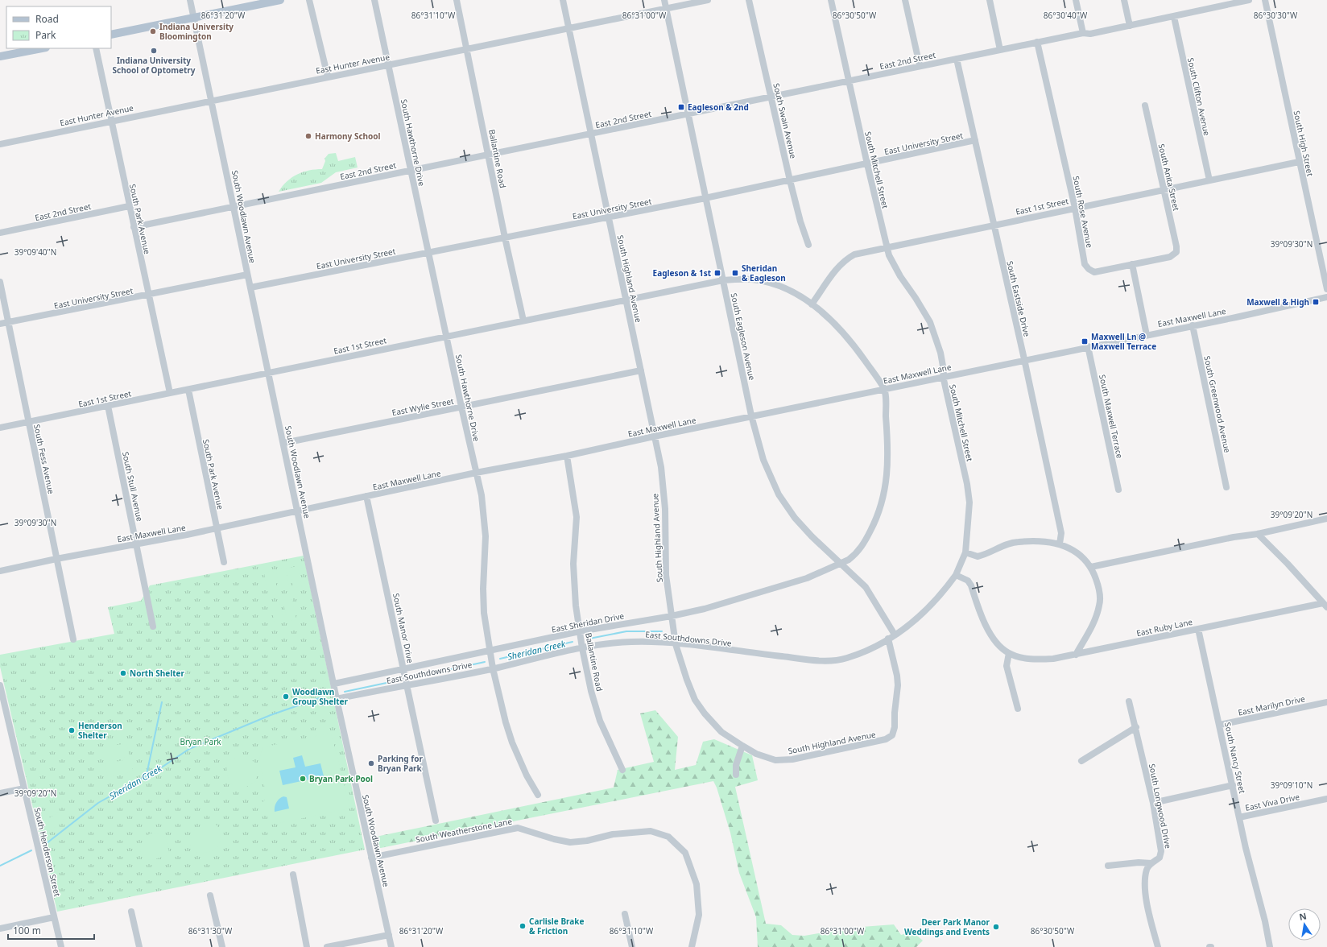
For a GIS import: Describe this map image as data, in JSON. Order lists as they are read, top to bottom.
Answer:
{
  "streets": {
    "street": [
      "East 2nd Street",
      "East Hunter Avenue",
      "South Clifton Avenue",
      "South Swain Avenue",
      "South Hawthorne Drive",
      "East University Street",
      "South High Street",
      "Ballantine Road",
      "South Mitchell Street",
      "South Anita Street",
      "East 1st Street",
      "South Rose Avenue",
      "South Woodlawn Avenue",
      "South Park Avenue",
      "South Highland Avenue",
      "South Eastside Drive",
      "East Maxwell Lane",
      "South Eagleson Avenue",
      "South Greenwood Avenue",
      "East Wylie Street",
      "South Maxwell Terrace",
      "South Fess Avenue",
      "South Stull Avenue",
      "East Sheridan Drive",
      "East Ruby Lane",
      "South Manor Drive",
      "East Southdowns Drive",
      "East Marilyn Drive",
      "South Nancy Street",
      "East Viva Drive",
      "South Longwood Drive",
      "South Weatherstone Lane",
      "South Henderson Street"
    ]
  },
  "crossings": [
    ["East 2nd Street", "South Clifton Avenue"],
    ["East 2nd Street", "South Swain Avenue"],
    ["East 2nd Street", "South Hawthorne Drive"],
    ["East 2nd Street", "Ballantine Road"],
    ["East 2nd Street", "South Mitchell Street"],
    ["East 2nd Street", "South Rose Avenue"],
    ["East 2nd Street", "South Woodlawn Avenue"],
    ["East 2nd Street", "South Park Avenue"],
    ["East 2nd Street", "South Highland Avenue"],
    ["East 2nd Street", "South Eastside Drive"],
    ["East 2nd Street", "South Eagleson Avenue"],
    ["East Hunter Avenue", "South Hawthorne Drive"],
    ["East Hunter Avenue", "Ballantine Road"],
    ["East Hunter Avenue", "South Woodlawn Avenue"],
    ["East Hunter Avenue", "South Park Avenue"],
    ["East Hunter Avenue", "South Highland Avenue"],
    ["East Hunter Avenue", "South Eagleson Avenue"],
    ["South Clifton Avenue", "East 1st Street"],
    ["South Swain Avenue", "East University Street"],
    ["South Hawthorne Drive", "East University Street"],
    ["South Hawthorne Drive", "East 1st Street"],
    ["South Hawthorne Drive", "East Maxwell Lane"],
    ["South Hawthorne Drive", "East Wylie Street"],
    ["South Hawthorne Drive", "East Sheridan Drive"],
    ["South Hawthorne Drive", "East Southdowns Drive"],
    ["East University Street", "Ballantine Road"],
    ["East University Street", "South Mitchell Street"],
    ["East University Street", "South Woodlawn Avenue"],
    ["East University Street", "South Park Avenue"],
    ["East University Street", "South Highland Avenue"],
    ["East University Street", "South Eastside Drive"],
    ["East University Street", "South Eagleson Avenue"],
    ["East University Street", "South Fess Avenue"],
    ["South High Street", "East 1st Street"],
    ["Ballantine Road", "East 1st Street"],
    ["Ballantine Road", "East Maxwell Lane"],
    ["Ballantine Road", "East Sheridan Drive"],
    ["Ballantine Road", "East Southdowns Drive"],
    ["South Mitchell Street", "East 1st Street"],
    ["South Mitchell Street", "East Maxwell Lane"],
    ["South Mitchell Street", "East Southdowns Drive"],
    ["South Anita Street", "East 1st Street"],
    ["South Anita Street", "South Rose Avenue"],
    ["East 1st Street", "South Rose Avenue"],
    ["East 1st Street", "South Woodlawn Avenue"],
    ["East 1st Street", "South Park Avenue"],
    ["East 1st Street", "South Highland Avenue"],
    ["East 1st Street", "South Eastside Drive"],
    ["East 1st Street", "East Maxwell Lane"],
    ["East 1st Street", "South Eagleson Avenue"],
    ["East 1st Street", "South Fess Avenue"],
    ["East 1st Street", "South Stull Avenue"],
    ["East 1st Street", "East Sheridan Drive"],
    ["South Woodlawn Avenue", "East Maxwell Lane"],
    ["South Woodlawn Avenue", "East Wylie Street"],
    ["South Woodlawn Avenue", "East Sheridan Drive"],
    ["South Woodlawn Avenue", "East Southdowns Drive"],
    ["South Woodlawn Avenue", "South Weatherstone Lane"],
    ["South Park Avenue", "East Maxwell Lane"],
    ["South Highland Avenue", "East Maxwell Lane"],
    ["South Highland Avenue", "East Wylie Street"],
    ["South Highland Avenue", "East Sheridan Drive"],
    ["South Highland Avenue", "East Southdowns Drive"],
    ["South Eastside Drive", "East Maxwell Lane"],
    ["East Maxwell Lane", "South Eagleson Avenue"],
    ["East Maxwell Lane", "South Greenwood Avenue"],
    ["East Maxwell Lane", "South Maxwell Terrace"],
    ["East Maxwell Lane", "South Fess Avenue"],
    ["East Maxwell Lane", "South Stull Avenue"],
    ["East Maxwell Lane", "East Sheridan Drive"],
    ["East Maxwell Lane", "South Manor Drive"],
    ["South Eagleson Avenue", "East Sheridan Drive"],
    ["South Eagleson Avenue", "East Southdowns Drive"],
    ["East Sheridan Drive", "South Manor Drive"],
    ["East Ruby Lane", "South Nancy Street"],
    ["South Manor Drive", "East Southdowns Drive"],
    ["East Marilyn Drive", "South Nancy Street"],
    ["South Nancy Street", "East Viva Drive"]
  ],
  "water": ["Sheridan Creek"],
  "parks": ["Bryan Park"],
  "places": {
    "other": [
      "Indiana University Bloomington",
      "Indiana University School of Optometry",
      "Harmony School",
      "North Shelter",
      "Woodlawn Group Shelter",
      "Henderson Shelter",
      "Parking for Bryan Park",
      "Bryan Park Pool",
      "Carlisle Brake & Friction",
      "Deer Park Manor Weddings and Events"
    ],
    "transit": [
      "Eagleson & 2nd",
      "Eagleson & 1st",
      "Sheridan & Eagleson",
      "Maxwell & High",
      "Maxwell Ln @ Maxwell Terrace"
    ]
  },
  "legend": ["Road", "Park"],
  "scale_bar": "100 m",
  "north": "top",
  "coordinates": [
    "86°31'20\"W",
    "86°31'10\"W",
    "86°31'00\"W",
    "86°30'50\"W",
    "86°30'40\"W",
    "86°30'30\"W",
    "39°09'30\"N",
    "39°09'40\"N",
    "39°09'20\"N",
    "39°09'10\"N",
    "86°31'30\"W"
  ]
}
